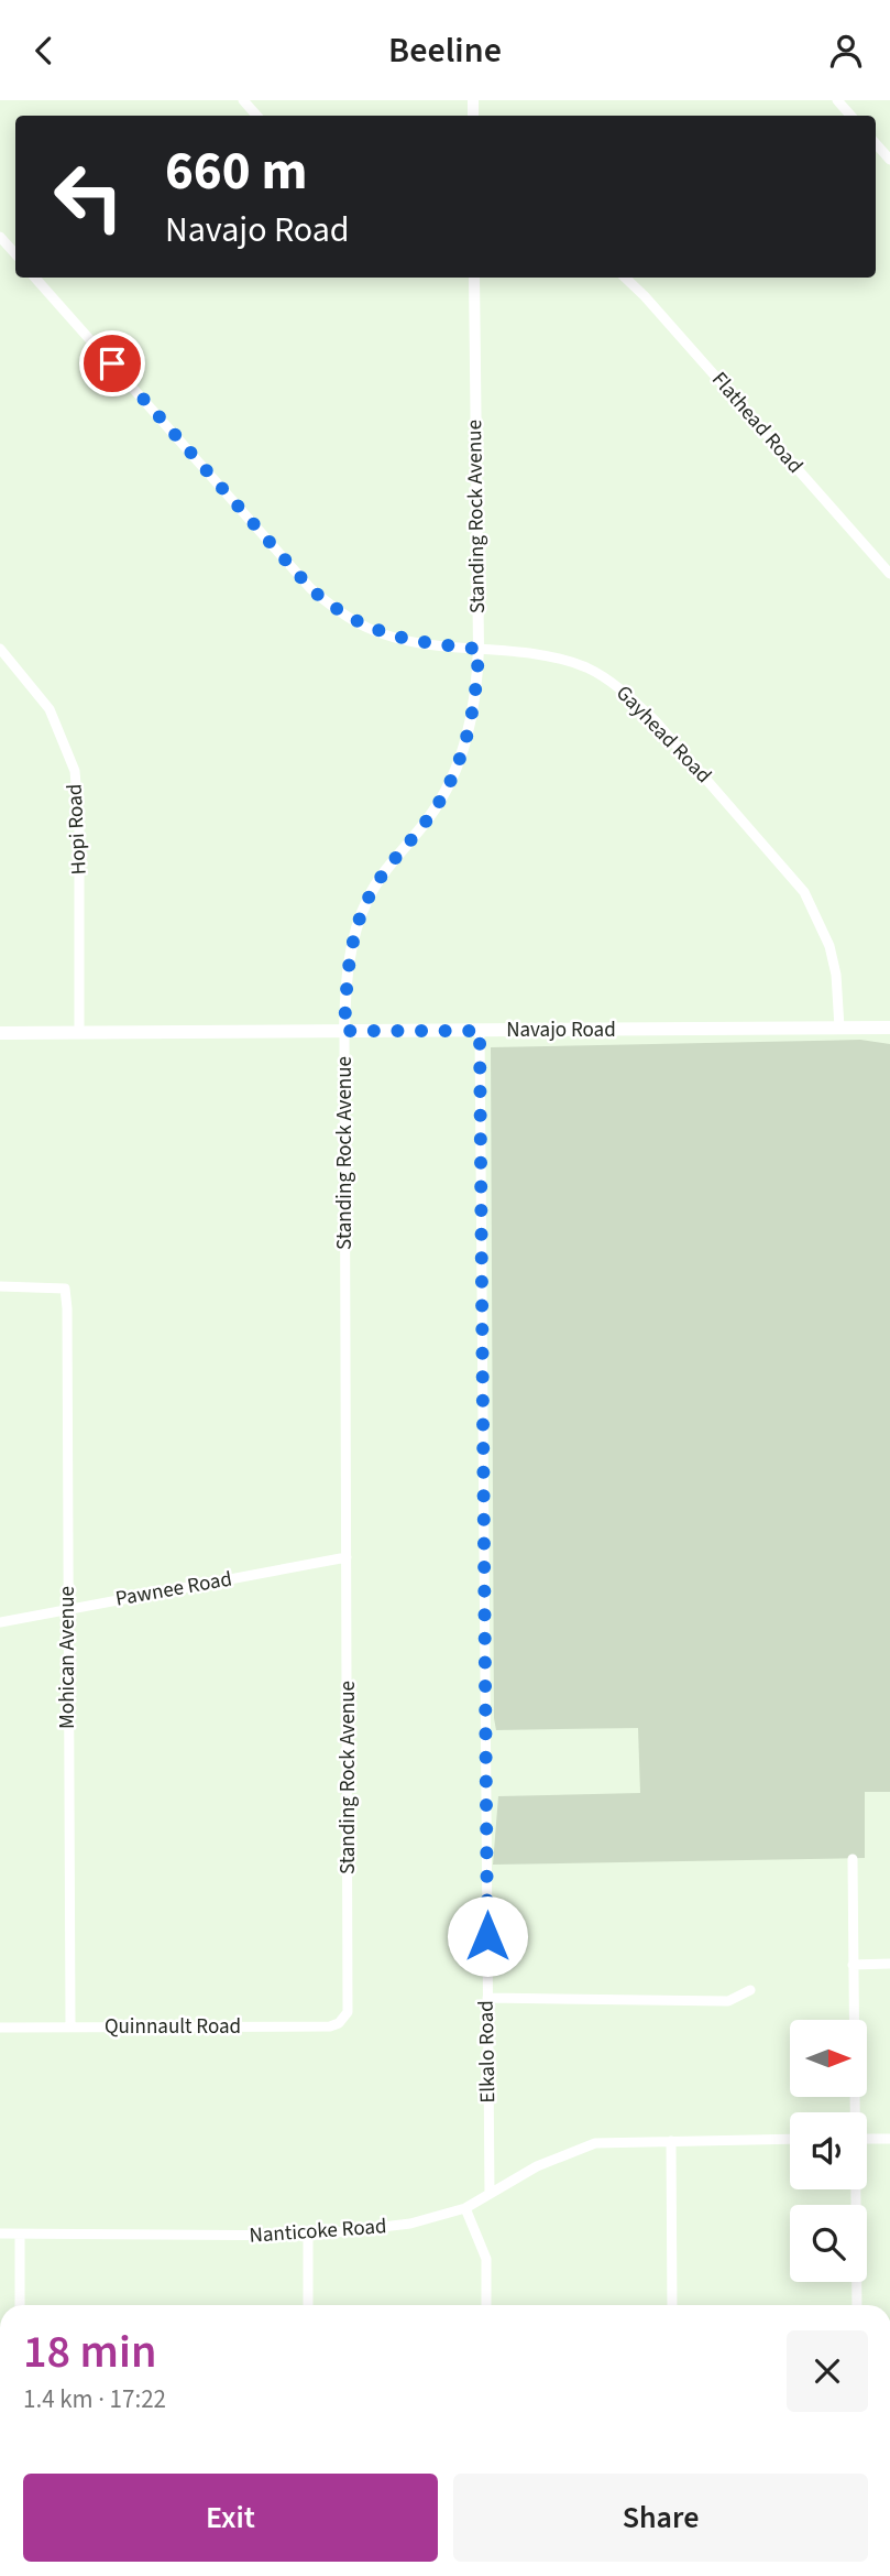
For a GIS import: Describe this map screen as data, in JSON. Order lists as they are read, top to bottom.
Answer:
{
  "streets": {
    "main road": ["Navajo Road"],
    "street": [
      "Flathead Road",
      "Standing Rock Avenue",
      "Gayhead Road",
      "Hopi Road",
      "Pawnee Road",
      "Mohican Avenue",
      "Quinnault Road",
      "Elkalo Road",
      "Nanticoke Road"
    ]
  },
  "crossings": [
    ["Standing Rock Avenue", "Gayhead Road"],
    ["Standing Rock Avenue", "Navajo Road"],
    ["Standing Rock Avenue", "Pawnee Road"],
    ["Standing Rock Avenue", "Quinnault Road"],
    ["Gayhead Road", "Navajo Road"],
    ["Hopi Road", "Navajo Road"],
    ["Navajo Road", "Elkalo Road"],
    ["Pawnee Road", "Mohican Avenue"],
    ["Mohican Avenue", "Quinnault Road"],
    ["Elkalo Road", "Nanticoke Road"]
  ],
  "north": "right",
  "page": {
    "header": "Beeline",
    "turn": ["660 m", "Navajo Road"],
    "heading": ["18 min", "1.4 km · 17:22"],
    "buttons": ["Exit", "Share"]
  }
}
